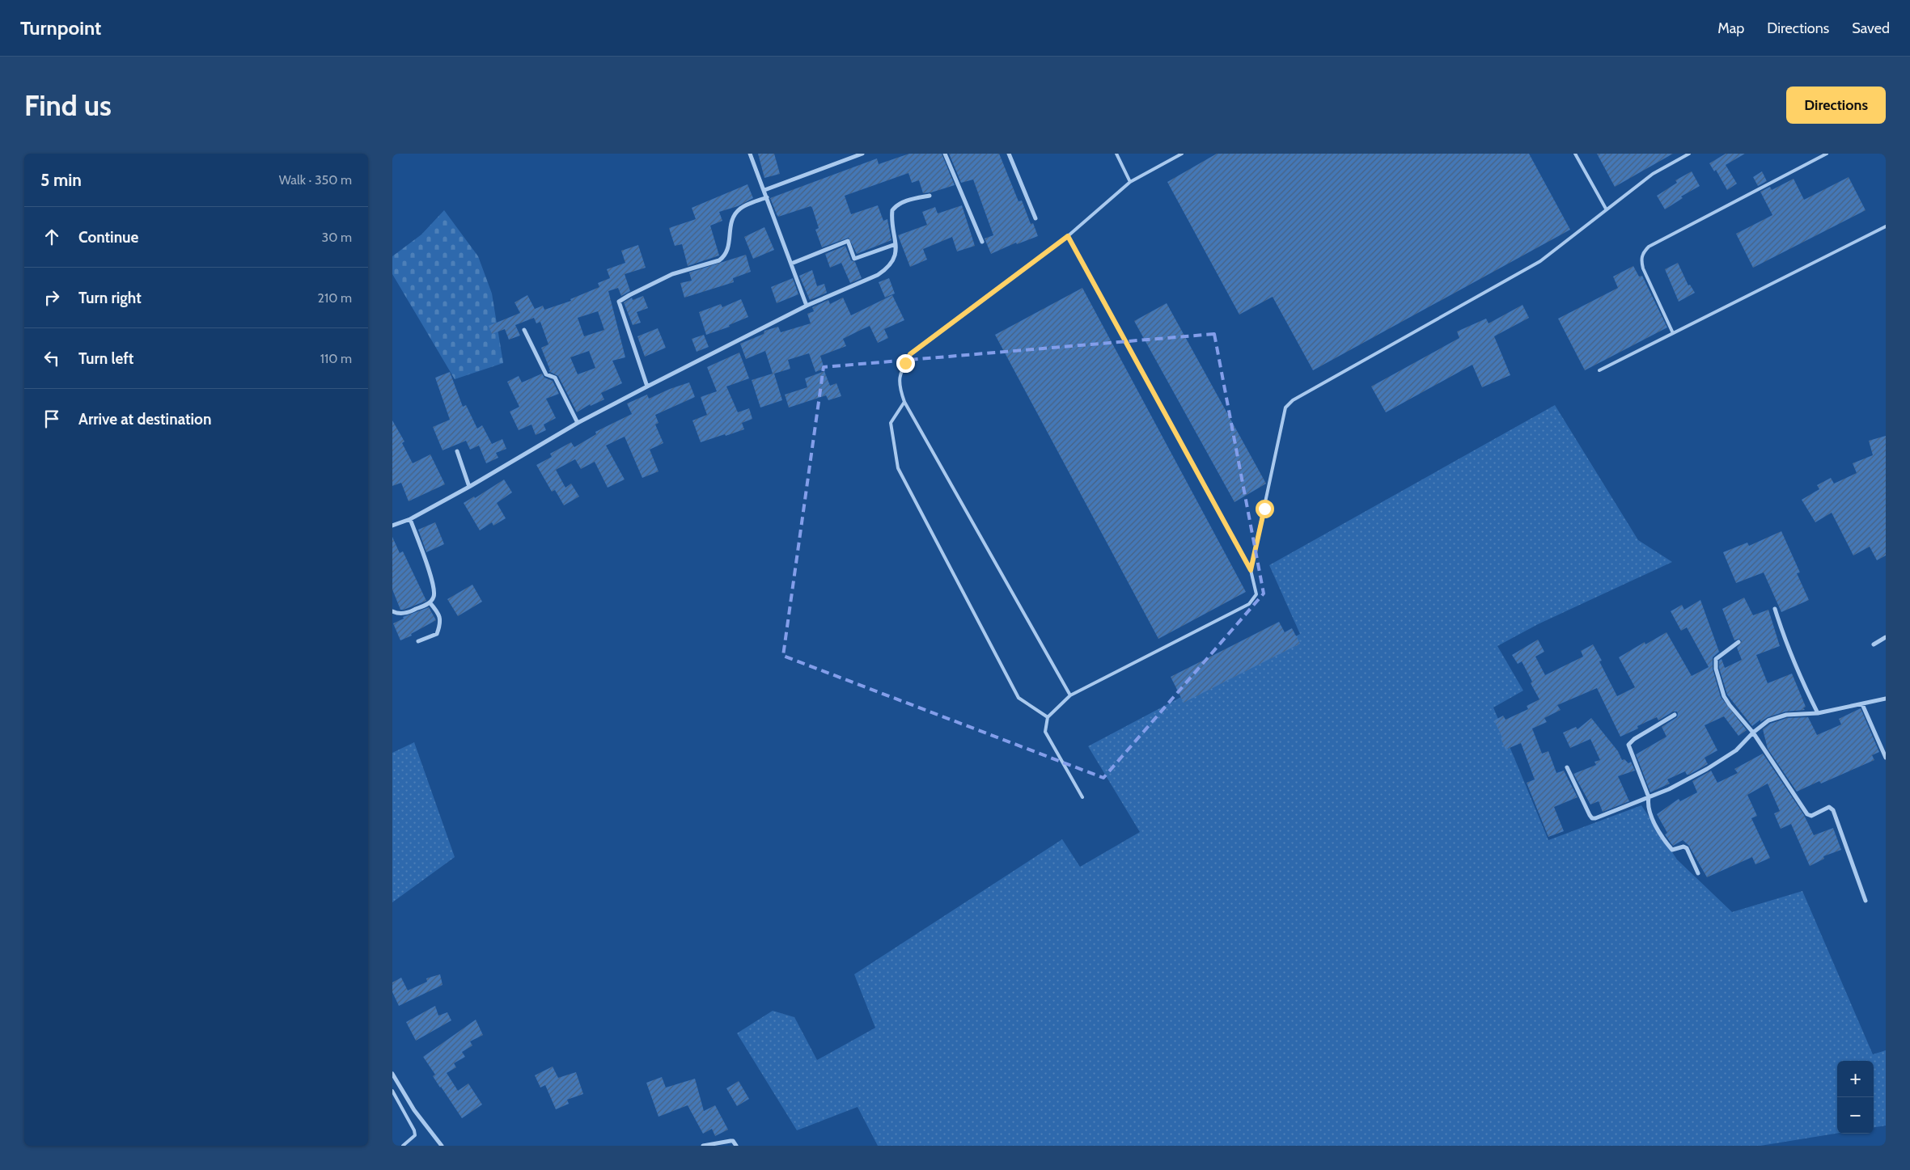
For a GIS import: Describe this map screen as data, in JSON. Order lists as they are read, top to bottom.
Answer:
{
  "page": {
    "header": "Turnpoint",
    "nav": ["Map", "Directions", "Saved"],
    "buttons": "Directions",
    "title": "Find us",
    "heading": ["5 min", "Walk · 350 m"],
    "list": [
      ["Continue", "30 m"],
      ["Turn right", "210 m"],
      ["Turn left", "110 m"],
      "Arrive at destination"
    ],
    "map_buttons": ["+", "−"]
  }
}
